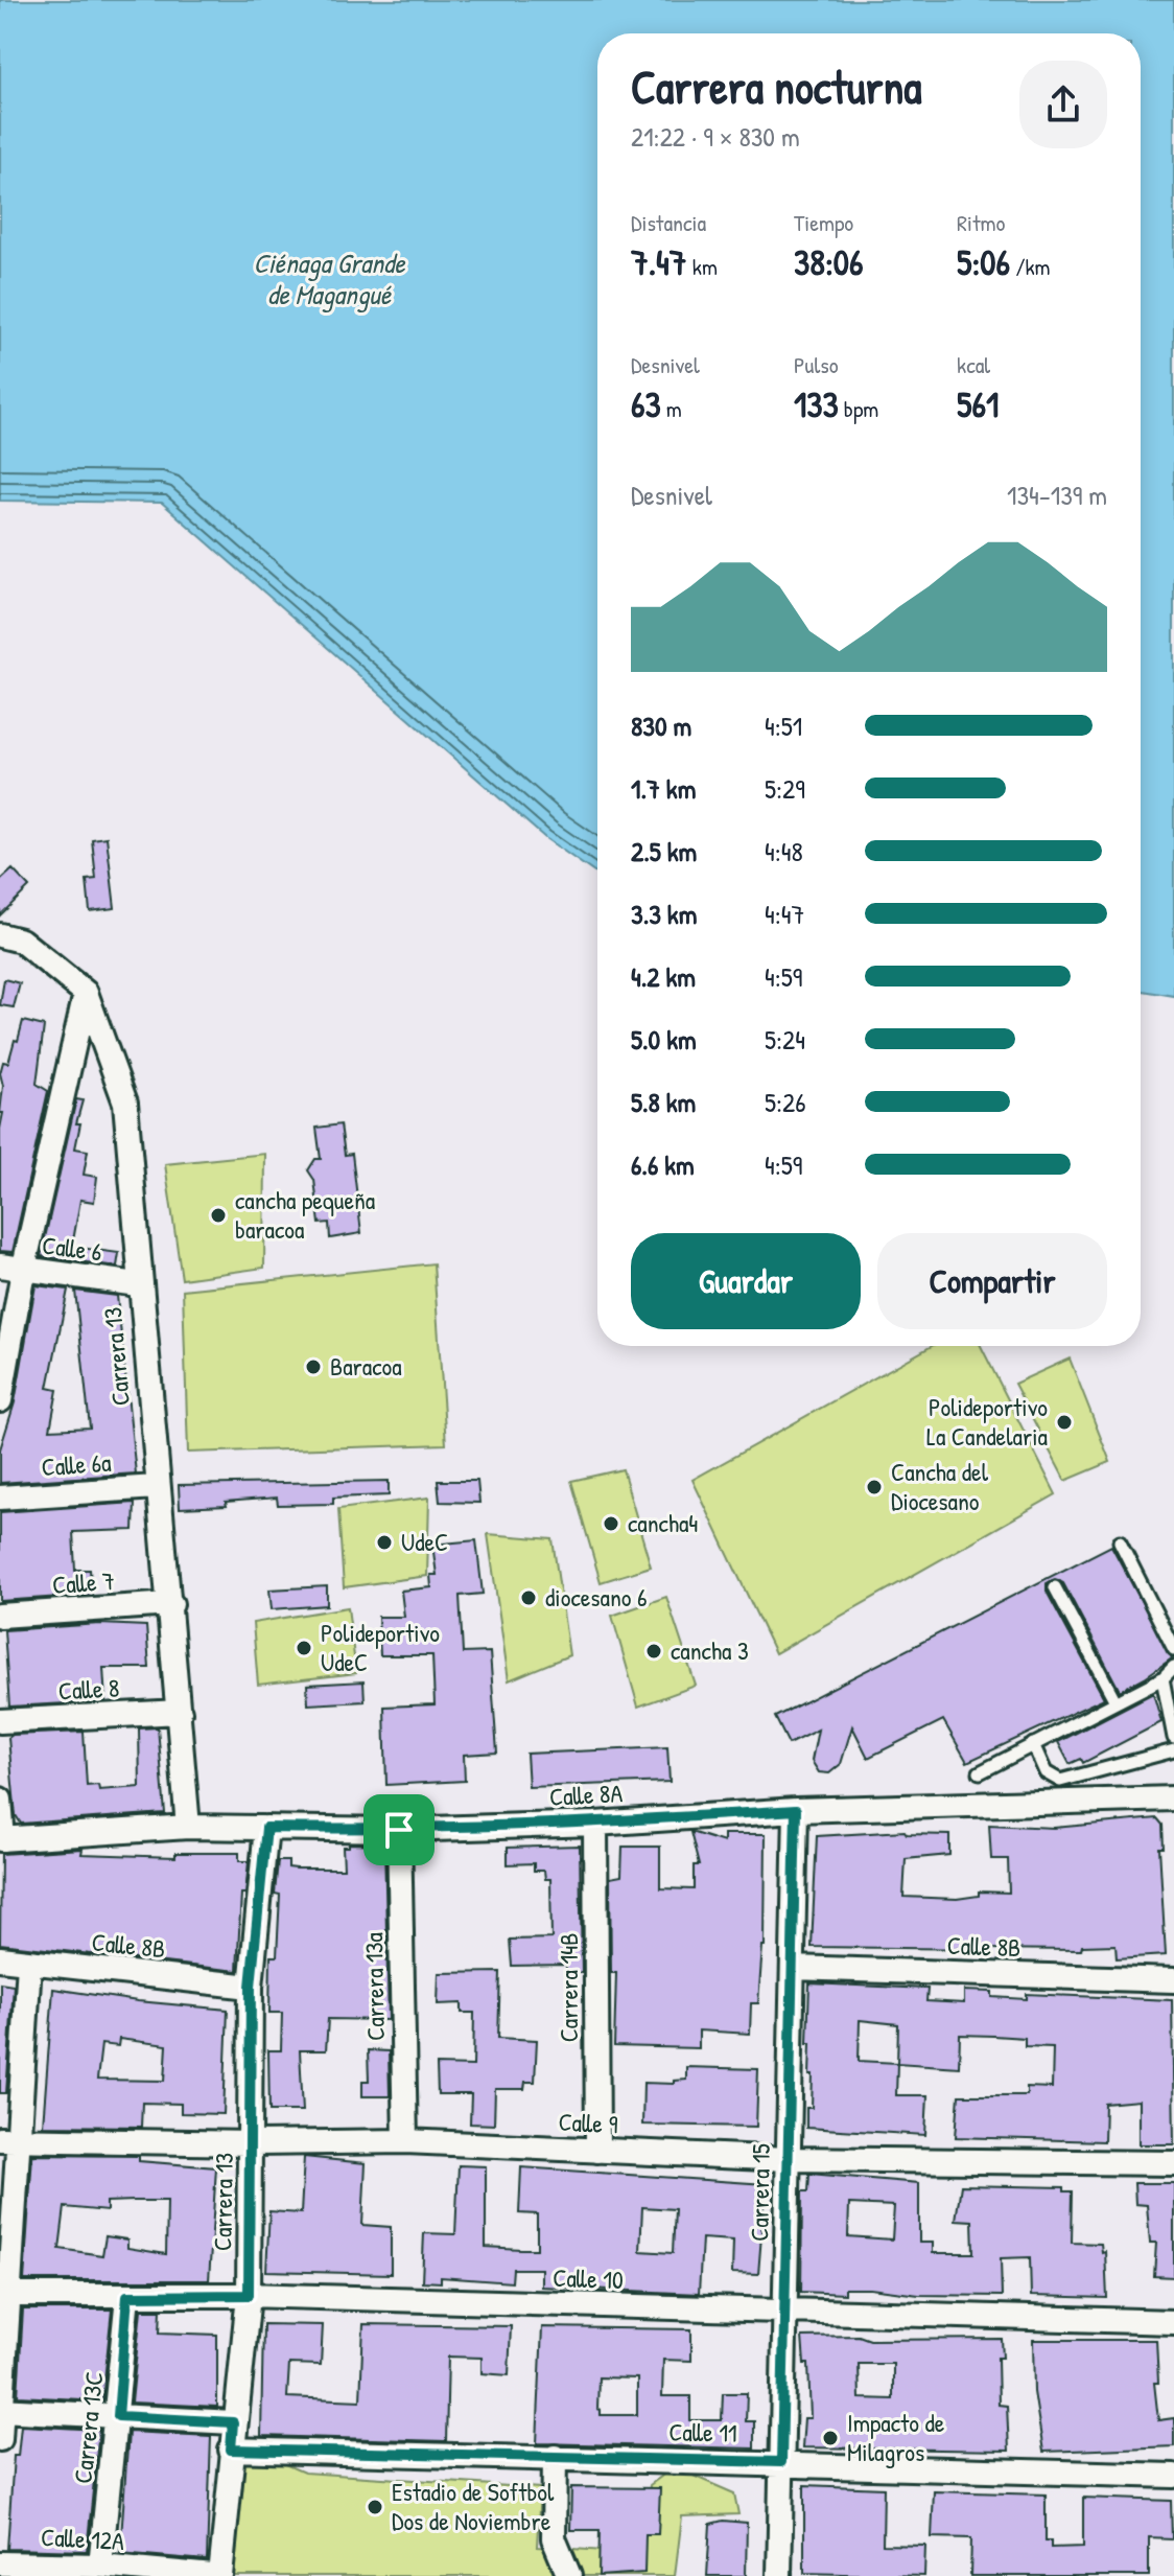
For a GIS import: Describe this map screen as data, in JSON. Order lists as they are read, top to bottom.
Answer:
{
  "streets": {
    "street": [
      "Calle 6",
      "Carrera 13",
      "Calle 6a",
      "Calle 7",
      "Calle 8",
      "Calle 8A",
      "Calle 8B",
      "Carrera 13a",
      "Carrera 14B",
      "Calle 9",
      "Carrera 15",
      "Calle 10",
      "Carrera 13C",
      "Calle 11",
      "Calle 12A"
    ]
  },
  "crossings": [
    ["Calle 6", "Carrera 13"],
    ["Carrera 13", "Calle 6a"],
    ["Carrera 13", "Calle 7"],
    ["Carrera 13", "Calle 8"],
    ["Carrera 13", "Calle 8A"],
    ["Carrera 13", "Calle 8B"],
    ["Carrera 13", "Calle 9"],
    ["Carrera 13", "Calle 10"],
    ["Carrera 13", "Calle 11"],
    ["Calle 8A", "Carrera 13a"],
    ["Calle 8A", "Carrera 14B"],
    ["Calle 8A", "Carrera 15"],
    ["Calle 8B", "Carrera 15"],
    ["Carrera 13a", "Calle 9"],
    ["Carrera 14B", "Calle 9"],
    ["Calle 9", "Carrera 15"],
    ["Carrera 15", "Calle 10"],
    ["Carrera 15", "Calle 11"],
    ["Calle 10", "Carrera 13C"],
    ["Carrera 13C", "Calle 12A"]
  ],
  "water": ["Ciénaga Grande de Magangué"],
  "places": [
    "cancha pequeña baracoa",
    "Baracoa",
    "Polideportivo La Candelaria",
    "Cancha del Diocesano",
    "cancha4",
    "UdeC",
    "diocesano 6",
    "Polideportivo UdeC",
    "cancha 3",
    "Impacto de Milagros",
    "Estadio de Softbol Dos de Noviembre"
  ],
  "page": {
    "heading": ["Carrera nocturna", "21:22 · 9 × 830 m"],
    "stats": [
      ["Distancia", "7.47 km"],
      ["Tiempo", "38:06"],
      ["Ritmo", "5:06 /km"],
      ["Desnivel", "63 m"],
      ["Pulso", "133 bpm"],
      ["kcal", "561"]
    ],
    "chart": ["Desnivel", "134–139 m"],
    "list": [
      {
        "name": "830 m",
        "note": "4:51"
      },
      {
        "name": "1.7 km",
        "note": "5:29"
      },
      {
        "name": "2.5 km",
        "note": "4:48"
      },
      {
        "name": "3.3 km",
        "note": "4:47"
      },
      {
        "name": "4.2 km",
        "note": "4:59"
      },
      {
        "name": "5.0 km",
        "note": "5:24"
      },
      {
        "name": "5.8 km",
        "note": "5:26"
      },
      {
        "name": "6.6 km",
        "note": "4:59"
      }
    ],
    "buttons": ["Guardar", "Compartir"]
  }
}
